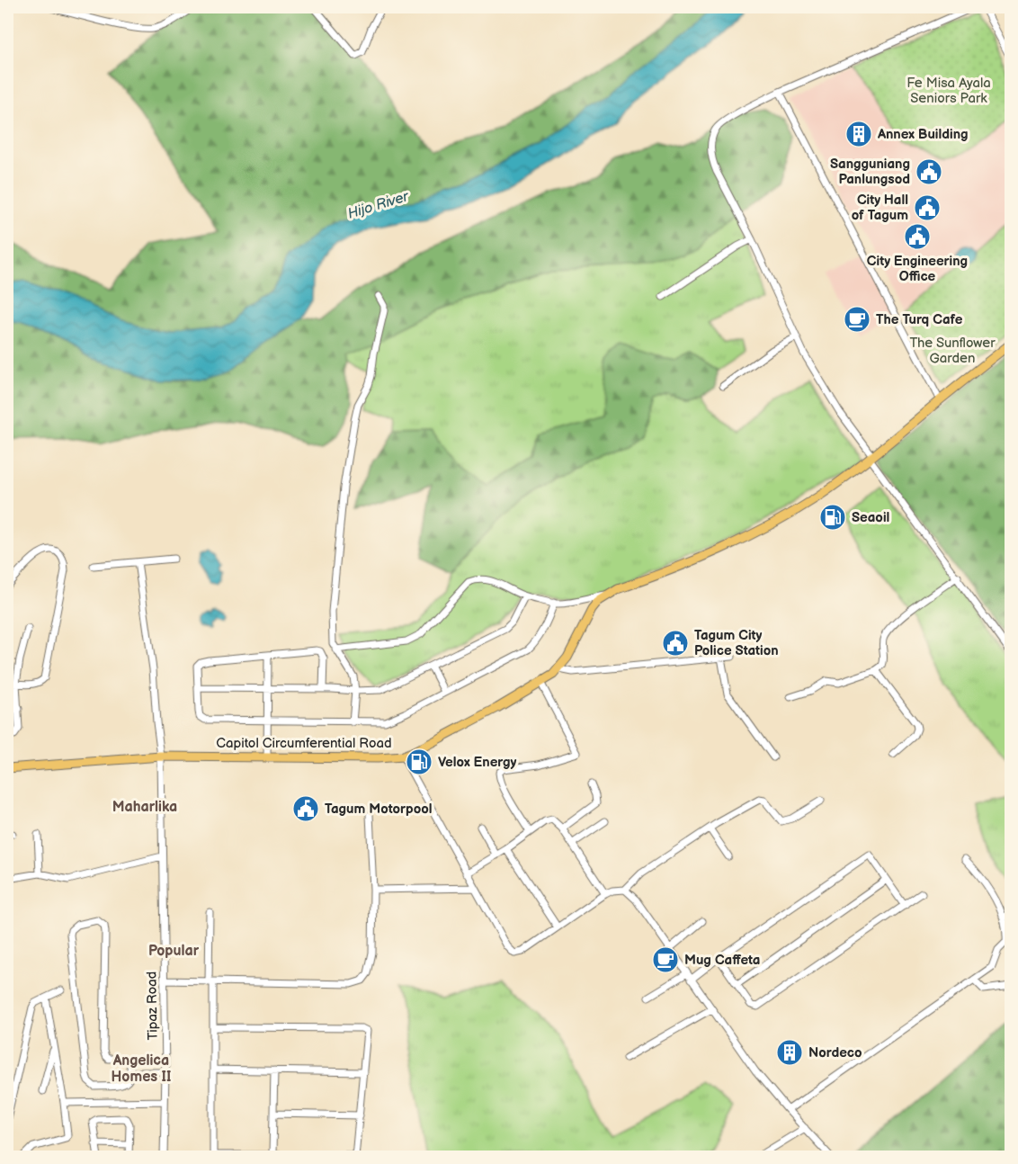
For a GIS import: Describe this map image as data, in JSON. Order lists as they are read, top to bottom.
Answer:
{
  "streets": {
    "main road": ["Capitol Circumferential Road"],
    "street": ["Tipaz Road"]
  },
  "crossings": [
    ["Capitol Circumferential Road", "Tipaz Road"]
  ],
  "districts": ["Maharlika", "Popular", "Angelica Homes II"],
  "water": ["Hijo River"],
  "parks": ["Fe Misa Ayala Seniors Park", "The Sunflower Garden"],
  "places": {
    "building": ["Annex Building", "Nordeco"],
    "public building": [
      "Sangguniang Panlungsod",
      "City Hall of Tagum",
      "City Engineering Office",
      "Tagum City Police Station",
      "Tagum Motorpool"
    ],
    "cafe": ["The Turq Cafe", "Mug Caffeta"],
    "fuel station": ["Seaoil", "Velox Energy"]
  }
}
